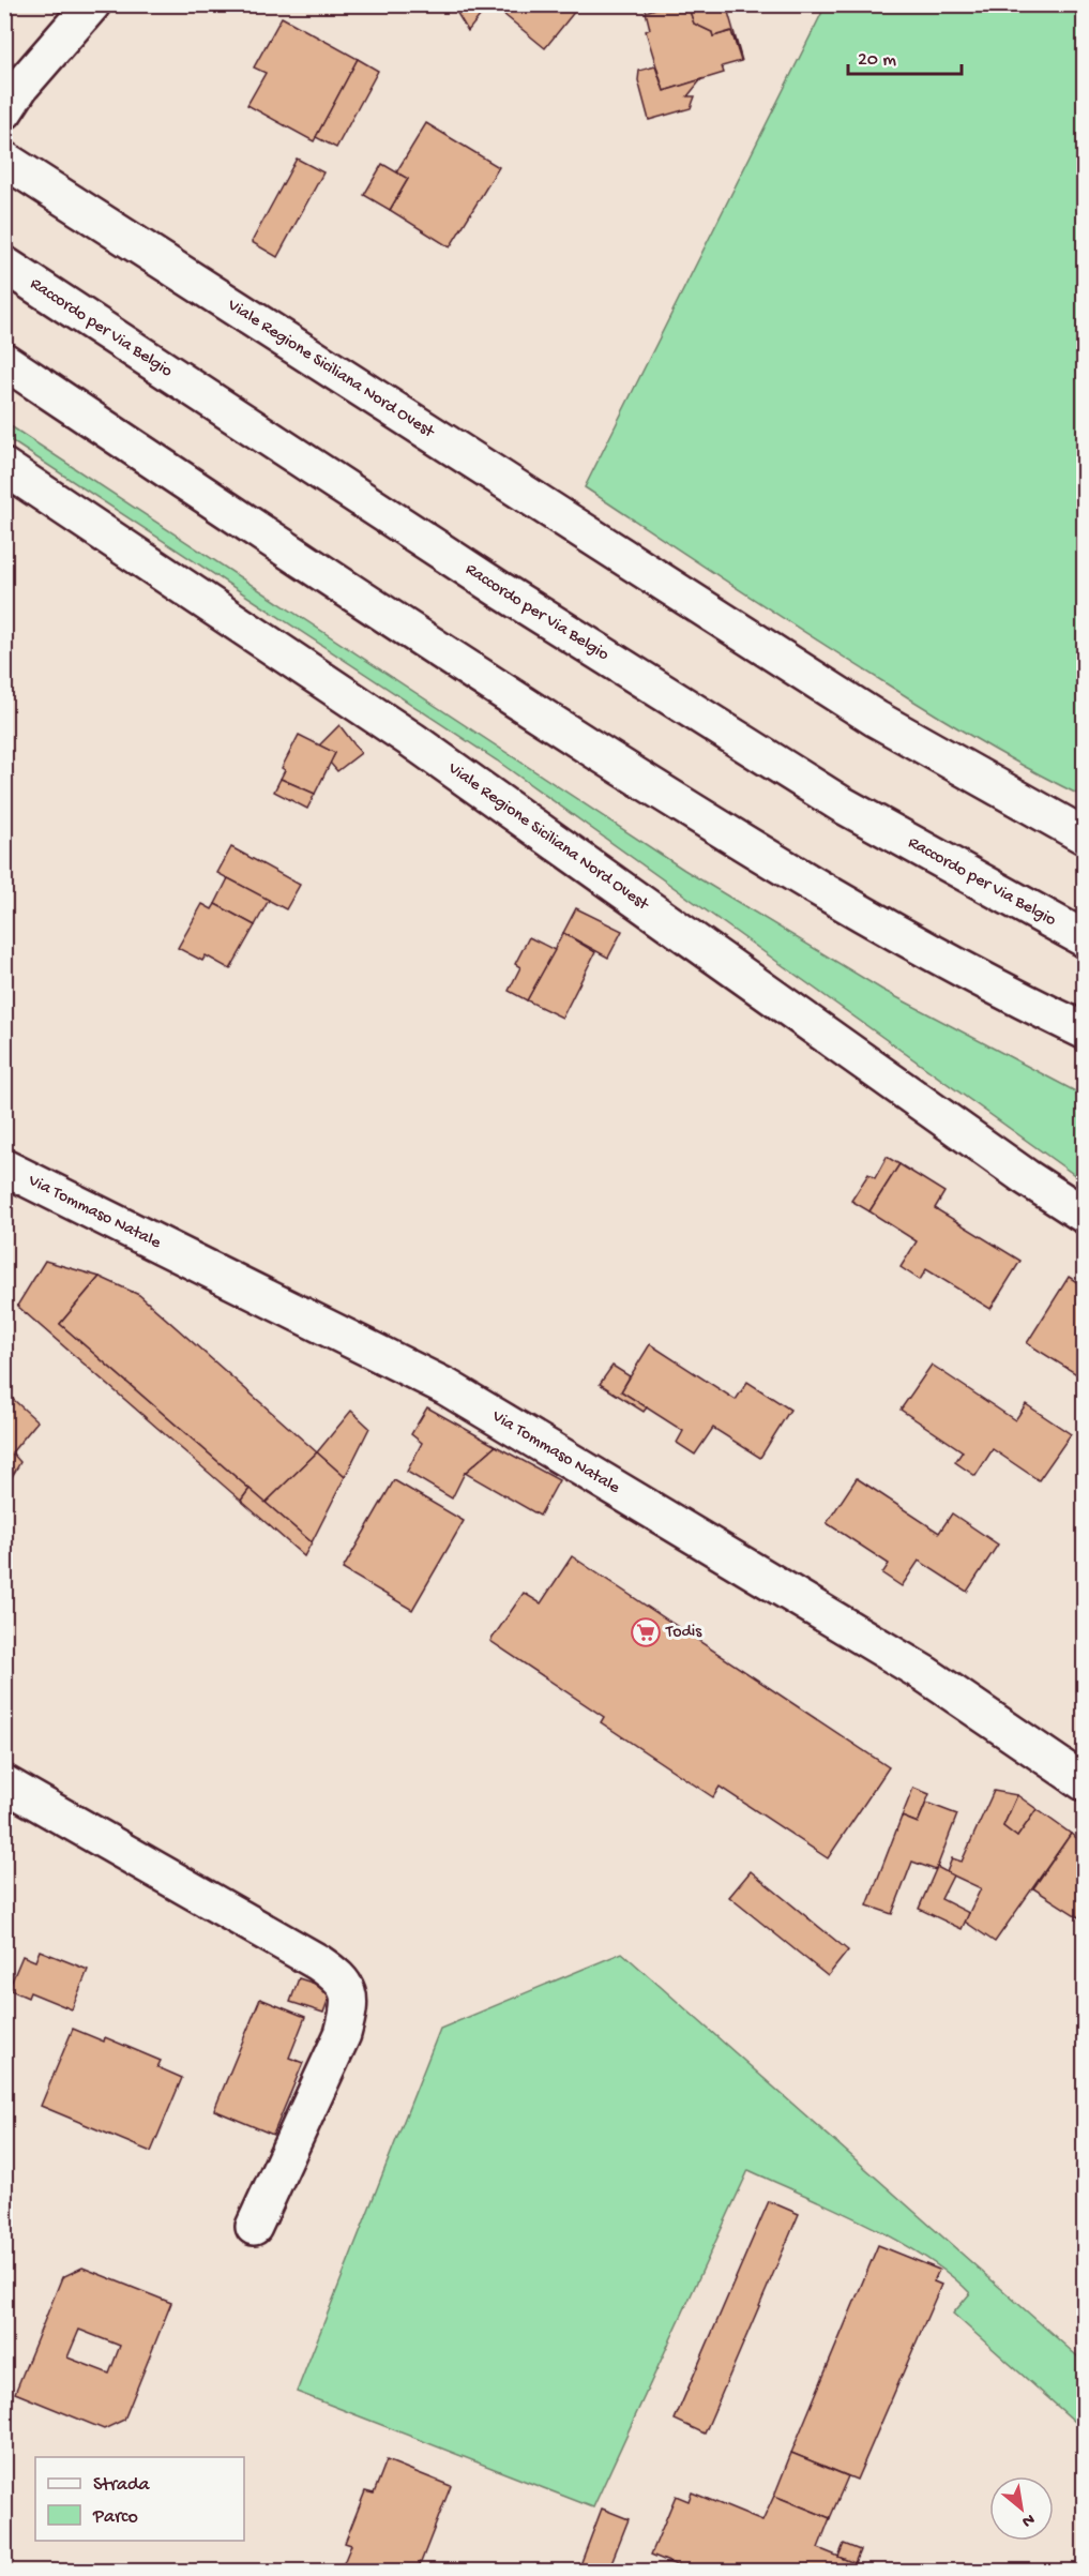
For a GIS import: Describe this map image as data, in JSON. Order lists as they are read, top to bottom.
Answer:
{
  "streets": {
    "main road": ["Raccordo per Via Belgio", "Viale Regione Siciliana Nord Ovest", "Via Tommaso Natale"]
  },
  "places": {
    "supermarket": ["Todis"]
  },
  "legend": ["Strada", "Parco"],
  "scale_bar": "20 m",
  "north": "bottom right"
}
